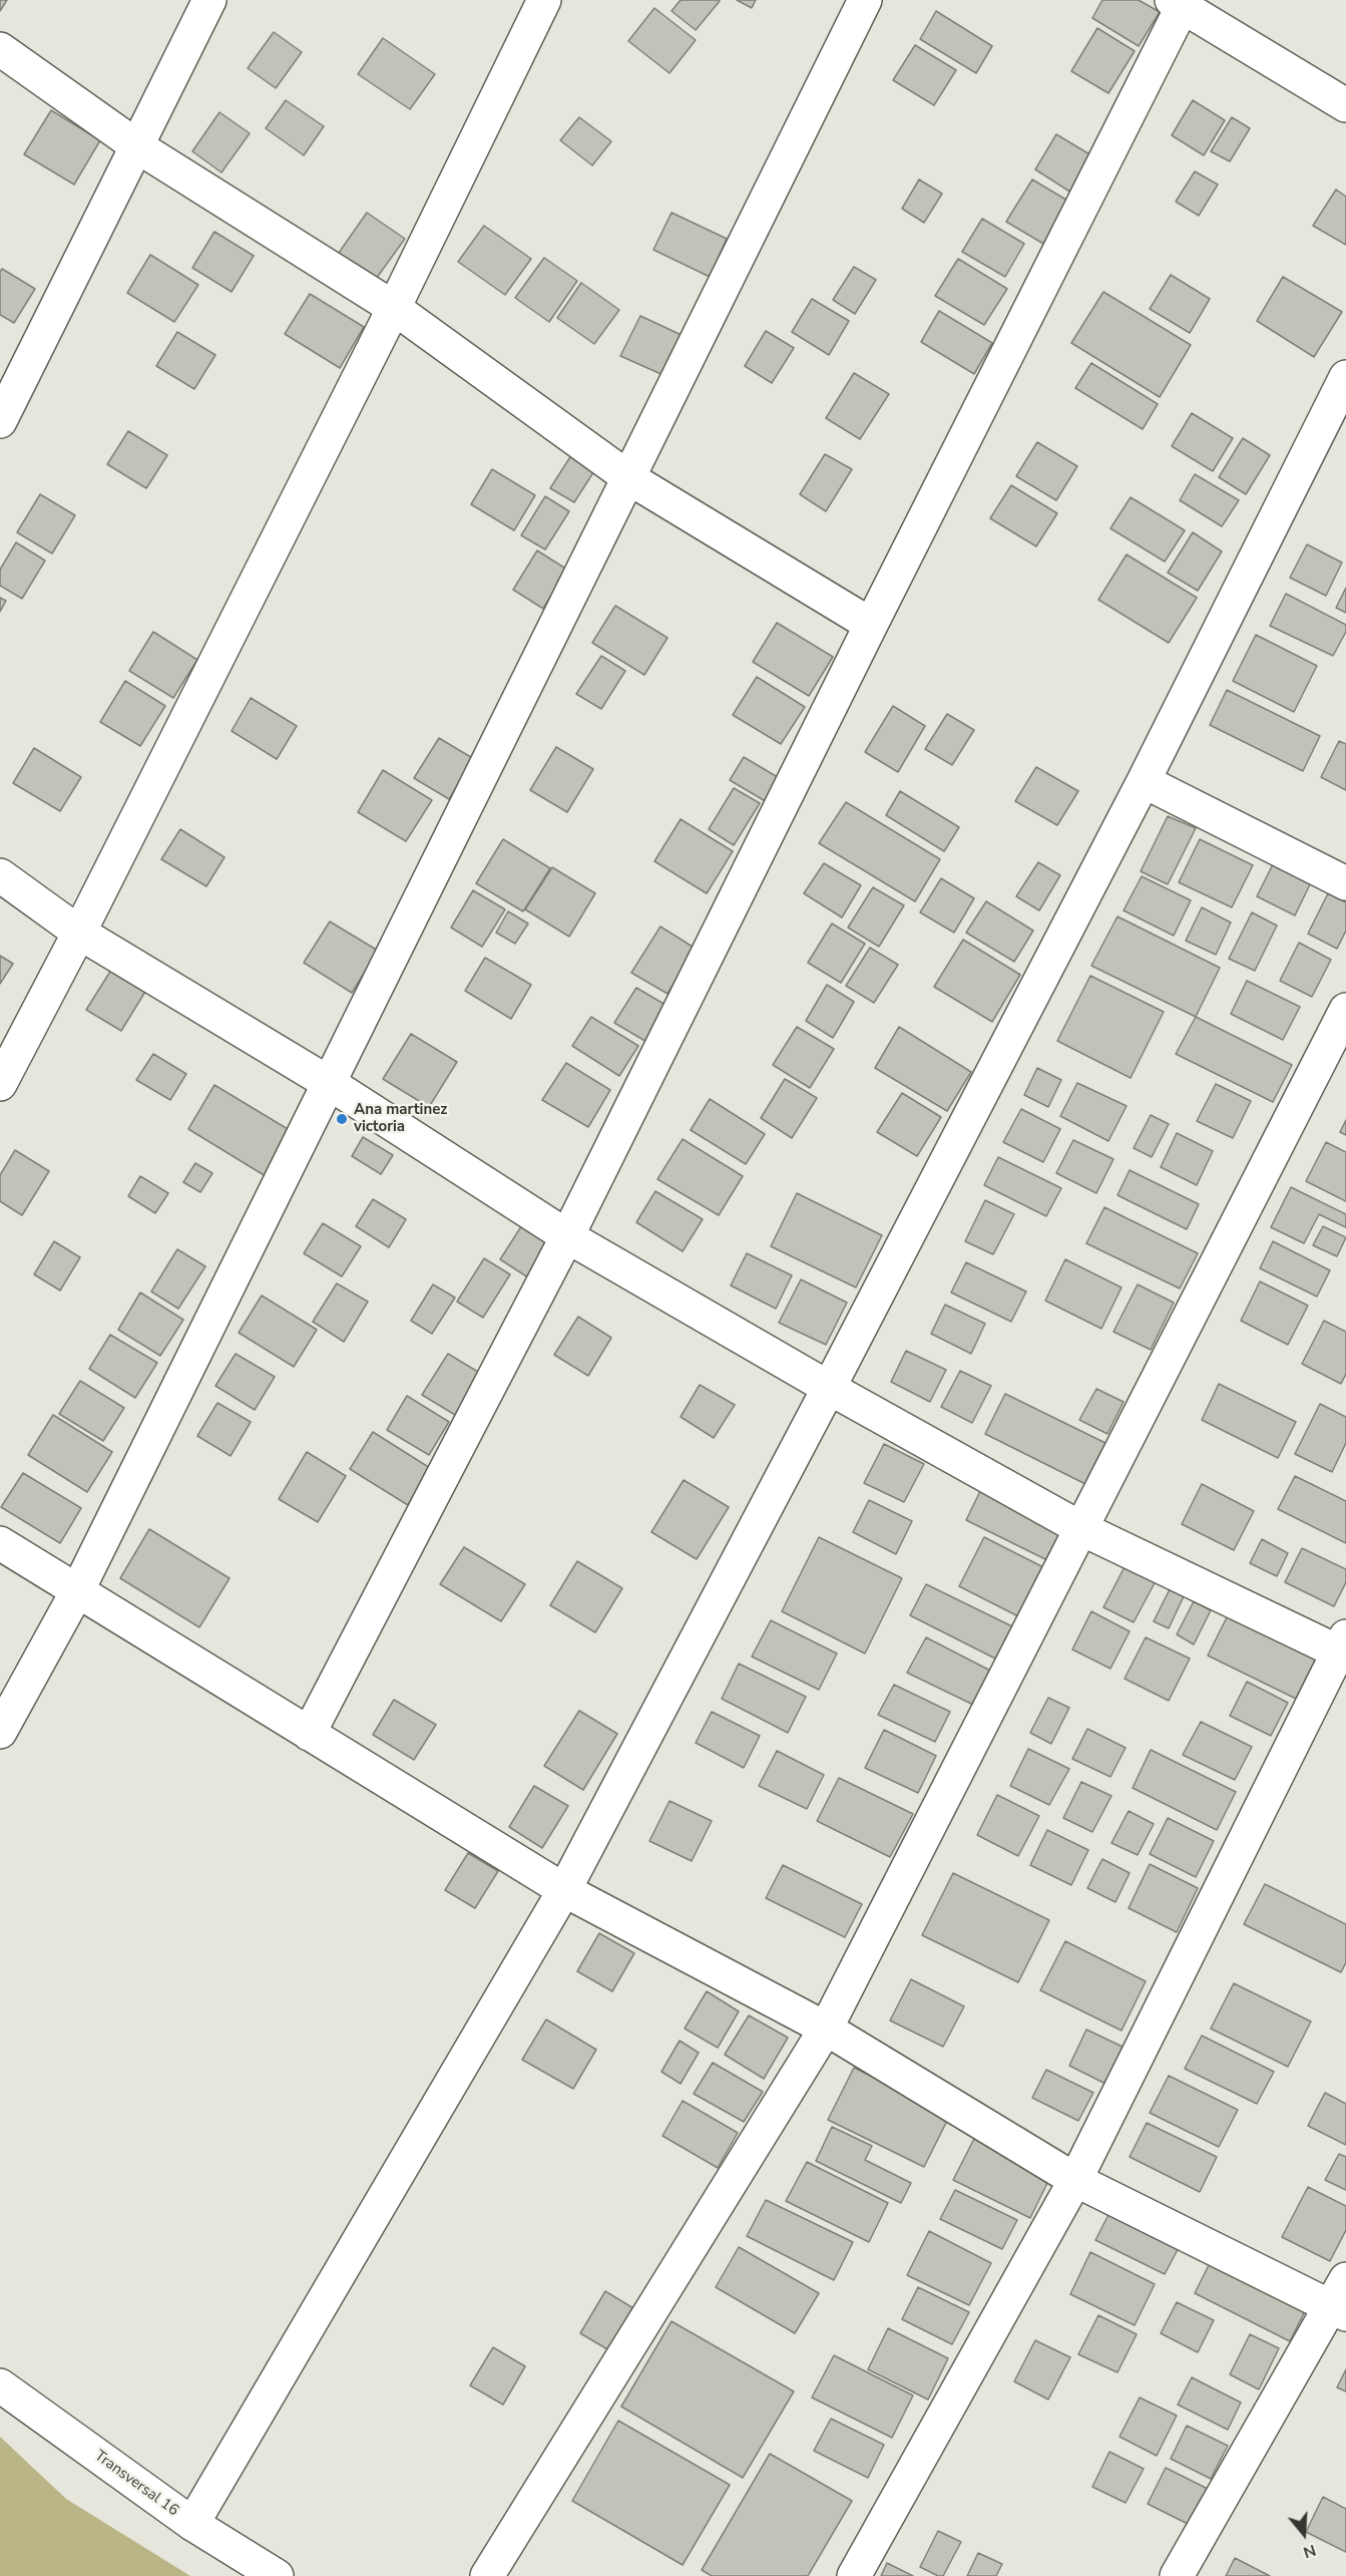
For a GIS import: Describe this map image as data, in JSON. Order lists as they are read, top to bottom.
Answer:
{
  "streets": {
    "street": ["Transversal 16"]
  },
  "places": ["Ana martinez victoria"],
  "north": "bottom"
}
